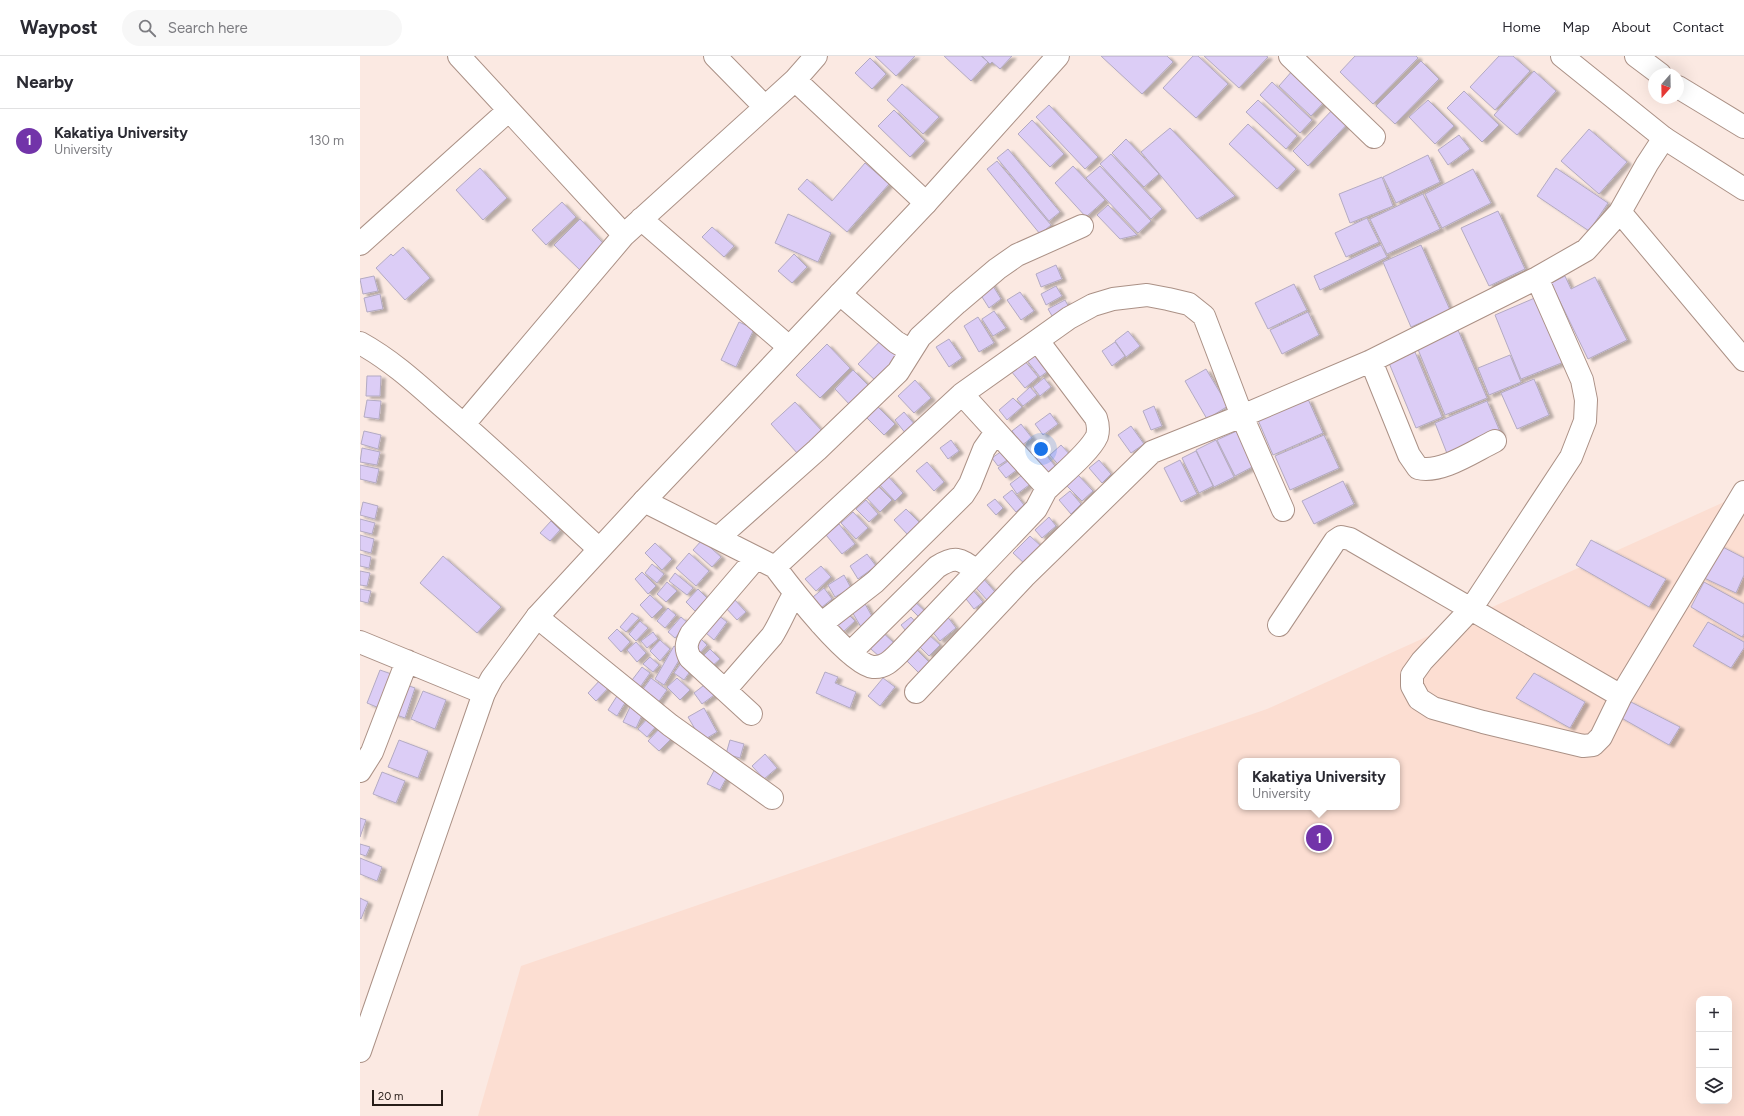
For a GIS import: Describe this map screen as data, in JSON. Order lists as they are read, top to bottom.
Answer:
{
  "scale_bar": "20 m",
  "north": "bottom",
  "page": {
    "header": "Waypost",
    "search": "Search here",
    "nav": [
      "Home",
      "Map",
      "About",
      "Contact"
    ],
    "heading": "Nearby",
    "list": [
      {
        "mark": "1",
        "name": "Kakatiya University",
        "note": "University",
        "value": "130 m"
      }
    ],
    "popup": ["Kakatiya University", "University"],
    "pins": "1",
    "map_buttons": ["+", "−"],
    "scale": "20 m"
  }
}
